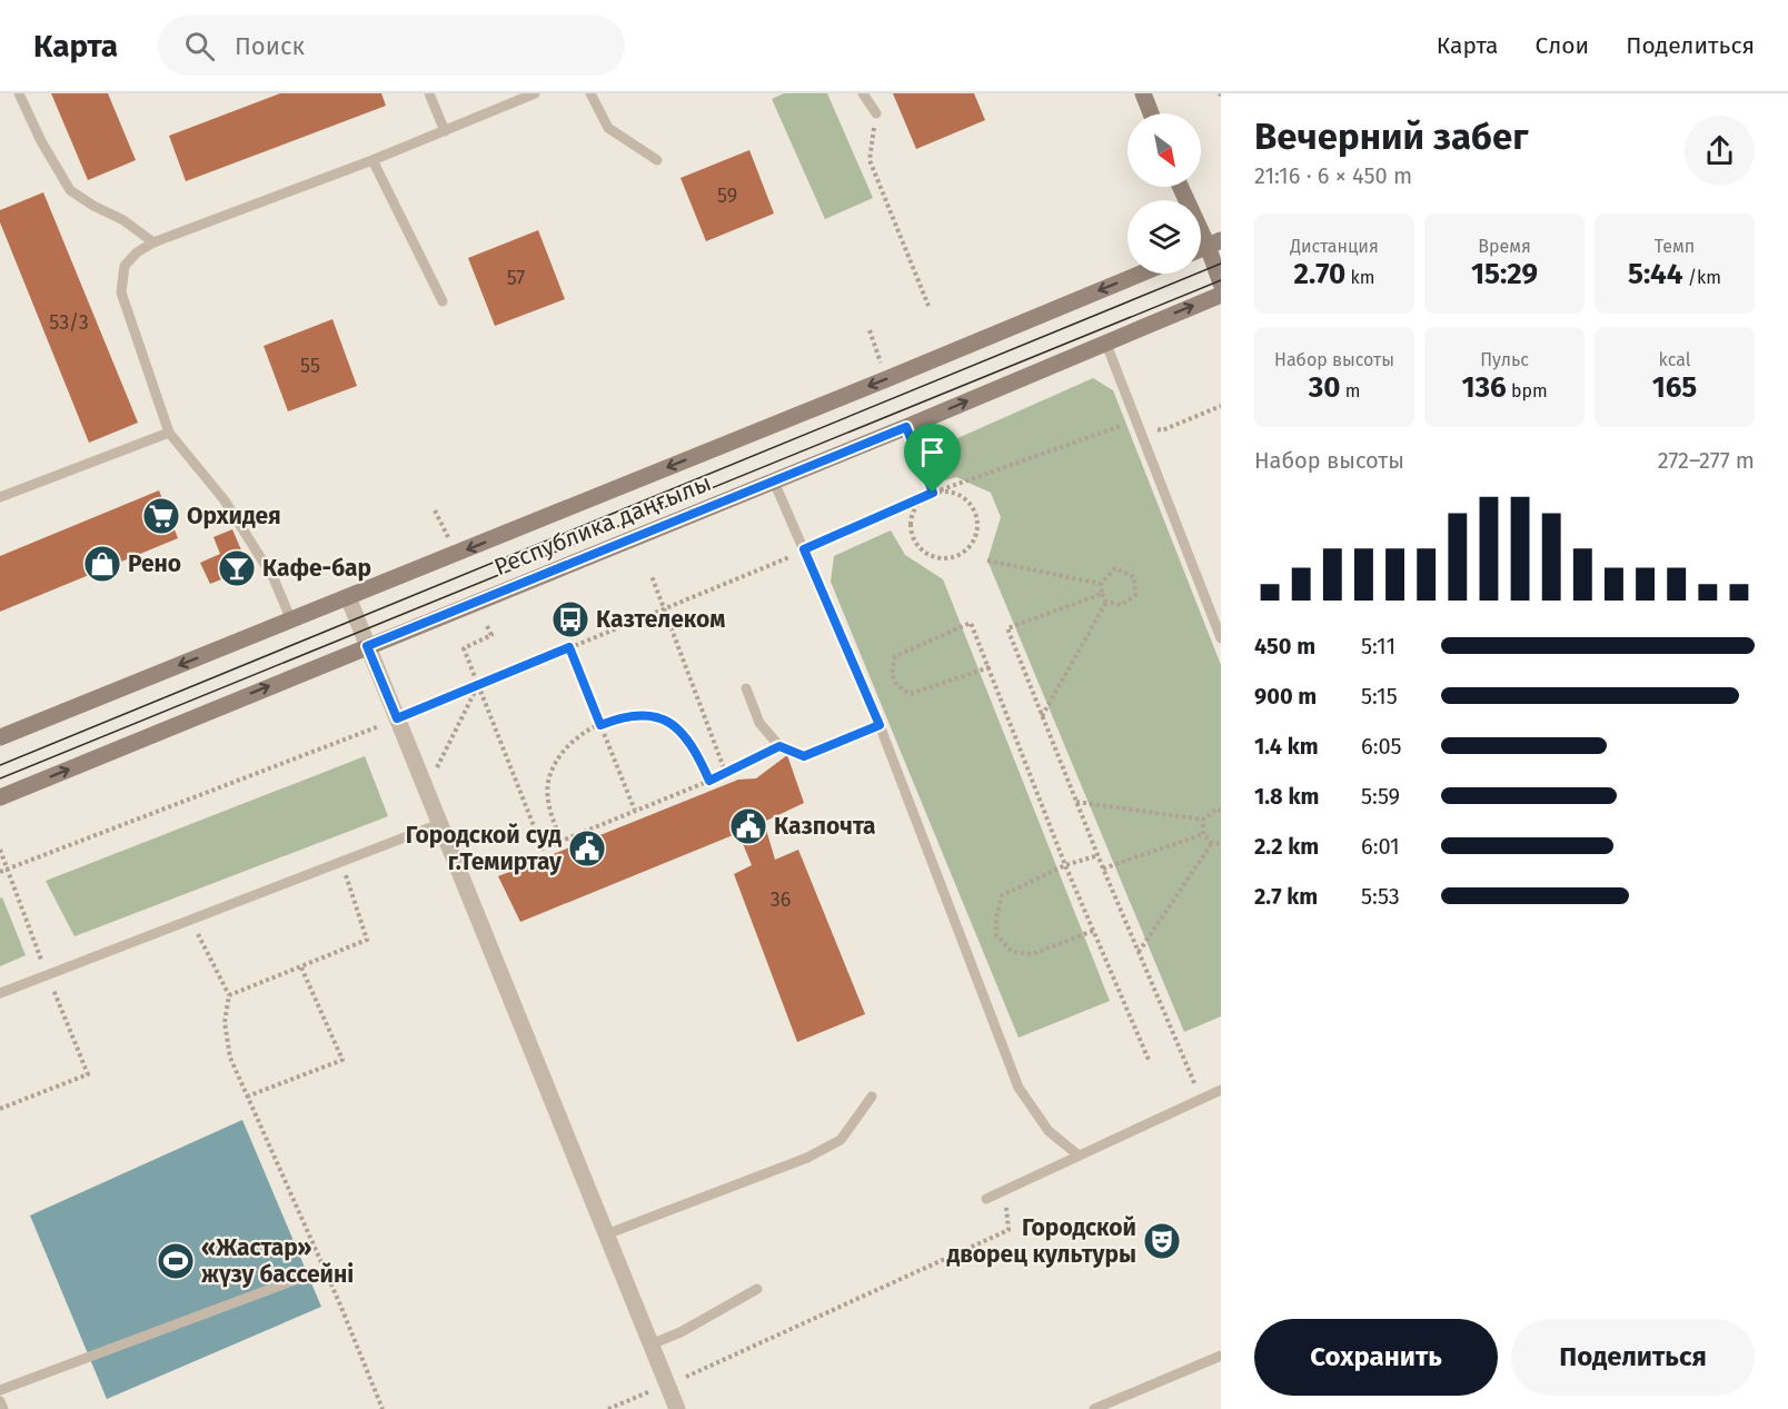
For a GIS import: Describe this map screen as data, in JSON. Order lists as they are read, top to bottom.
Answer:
{
  "streets": {
    "main road": ["Республика даңғылы"]
  },
  "places": {
    "supermarket": ["Орхидея"],
    "shop": ["Рено"],
    "bar": ["Кафе-бар"],
    "bus stop": ["Казтелеком"],
    "public building": ["Казпочта", "Городской суд г.Темиртау"],
    "theatre": ["Городской дворец культуры"],
    "sports": ["«Жастар» жүзу бассейні"]
  },
  "house_numbers": [
    "59",
    "57",
    "53/3",
    "55",
    "36"
  ],
  "north": "bottom right",
  "page": {
    "header": "Карта",
    "search": "Поиск",
    "nav": ["Карта", "Слои", "Поделиться"],
    "heading": ["Вечерний забег", "21:16 · 6 × 450 m"],
    "stats": [
      ["Дистанция", "2.70 km"],
      ["Время", "15:29"],
      ["Темп", "5:44 /km"],
      ["Набор высоты", "30 m"],
      ["Пульс", "136 bpm"],
      ["kcal", "165"]
    ],
    "chart": ["Набор высоты", "272–277 m"],
    "list": [
      {
        "name": "450 m",
        "note": "5:11"
      },
      {
        "name": "900 m",
        "note": "5:15"
      },
      {
        "name": "1.4 km",
        "note": "6:05"
      },
      {
        "name": "1.8 km",
        "note": "5:59"
      },
      {
        "name": "2.2 km",
        "note": "6:01"
      },
      {
        "name": "2.7 km",
        "note": "5:53"
      }
    ],
    "buttons": ["Сохранить", "Поделиться"]
  }
}
